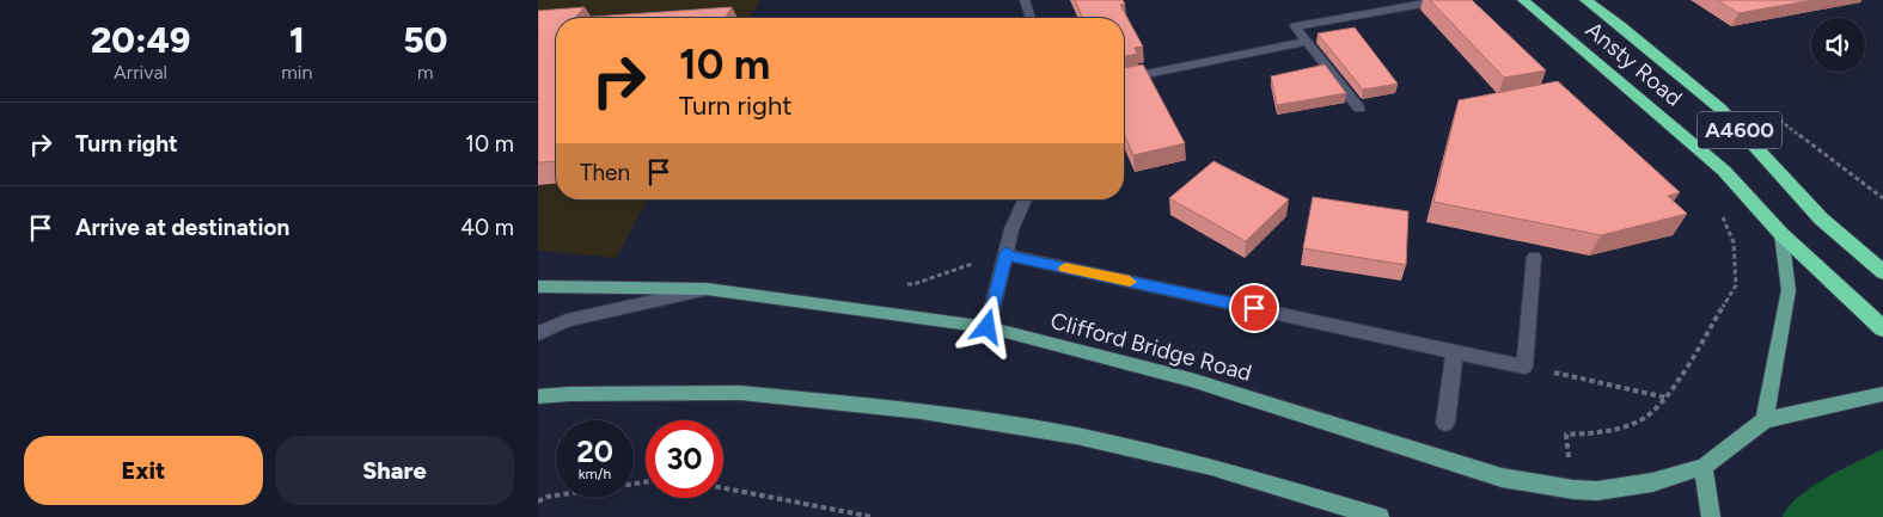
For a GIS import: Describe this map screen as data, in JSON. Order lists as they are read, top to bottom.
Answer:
{
  "streets": {
    "highway": ["Ansty Road", "A4600"],
    "main road": ["Clifford Bridge Road"]
  },
  "crossings": [
    ["Ansty Road", "A4600"]
  ],
  "page": {
    "eta": [
      "20:49",
      "Arrival",
      "1",
      "min",
      "50",
      "m"
    ],
    "turn": ["10 m", "Turn right"],
    "list": [
      {
        "name": "Turn right",
        "value": "10 m"
      },
      {
        "name": "Arrive at destination",
        "value": "40 m"
      }
    ],
    "then": "Then",
    "speed": "20 km/h",
    "limit": "30",
    "buttons": ["Exit", "Share"]
  }
}
